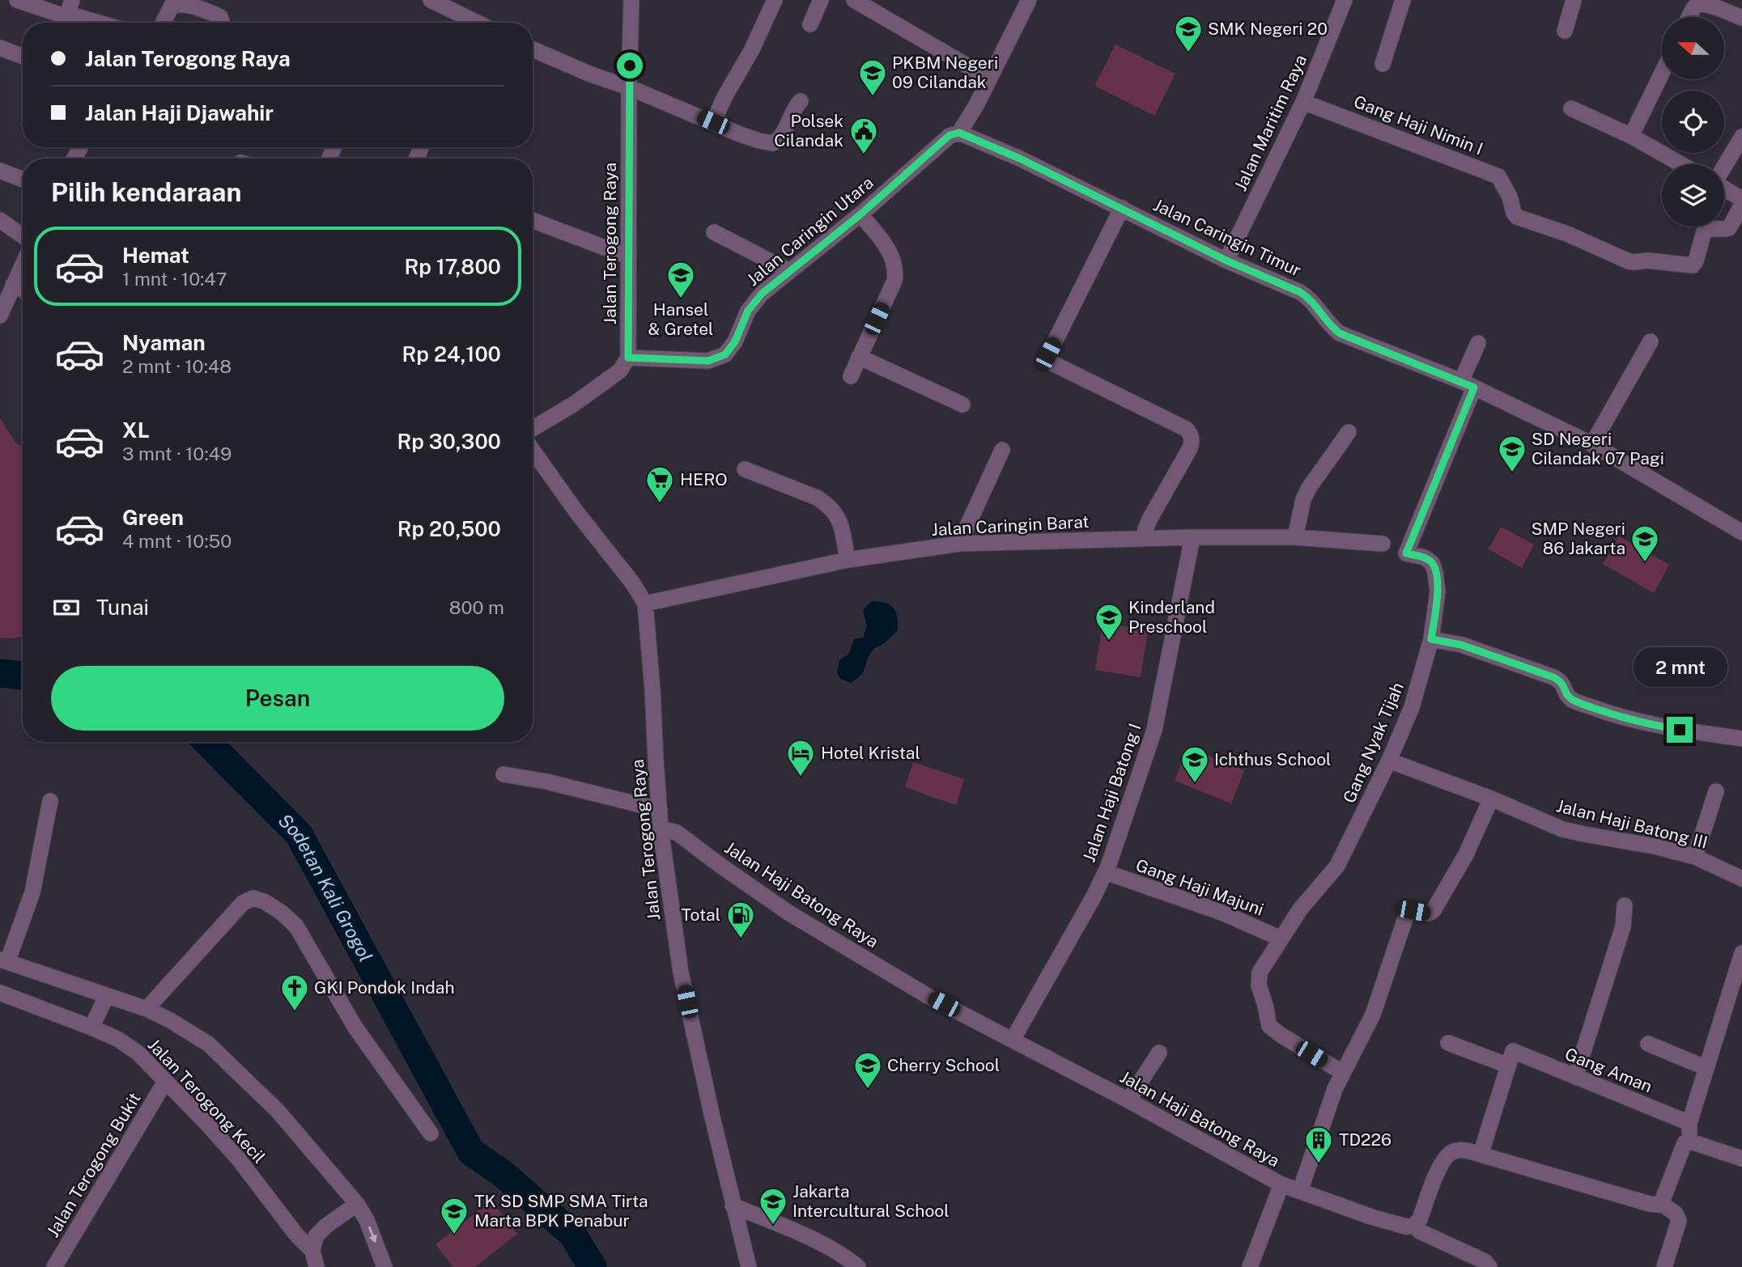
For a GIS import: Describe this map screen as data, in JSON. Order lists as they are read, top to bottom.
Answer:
{
  "streets": {
    "street": [
      "Jalan Maritim Raya",
      "Gang Haji Nimin I",
      "Jalan Caringin Utara",
      "Jalan Caringin Timur",
      "Jalan Terogong Raya",
      "Jalan Caringin Barat",
      "Gang Nyak Tijah",
      "Jalan Haji Batong I",
      "Jalan Haji Batong III",
      "Gang Haji Majuni",
      "Jalan Haji Batong Raya",
      "Gang Aman",
      "Jalan Terogong Kecil",
      "Jalan Terogong Bukit"
    ]
  },
  "crossings": [
    ["Jalan Maritim Raya", "Gang Haji Nimin I"],
    ["Jalan Maritim Raya", "Jalan Caringin Timur"],
    ["Jalan Caringin Utara", "Jalan Caringin Timur"],
    ["Jalan Caringin Utara", "Jalan Terogong Raya"],
    ["Jalan Caringin Timur", "Gang Nyak Tijah"],
    ["Jalan Terogong Raya", "Jalan Caringin Barat"],
    ["Jalan Terogong Raya", "Jalan Haji Batong Raya"],
    ["Jalan Caringin Barat", "Jalan Haji Batong I"],
    ["Gang Nyak Tijah", "Jalan Haji Batong III"],
    ["Gang Nyak Tijah", "Gang Haji Majuni"],
    ["Jalan Haji Batong I", "Gang Haji Majuni"],
    ["Jalan Haji Batong I", "Jalan Haji Batong Raya"],
    ["Jalan Terogong Kecil", "Jalan Terogong Bukit"]
  ],
  "water": ["Sodetan Kali Grogol"],
  "places": {
    "school or university": [
      "SMK Negeri 20",
      "PKBM Negeri 09 Cilandak",
      "Hansel & Gretel",
      "SD Negeri Cilandak 07 Pagi",
      "SMP Negeri 86 Jakarta",
      "Kinderland Preschool",
      "Ichthus School",
      "Cherry School",
      "Jakarta Intercultural School",
      "TK SD SMP SMA Tirta Marta BPK Penabur"
    ],
    "public building": ["Polsek Cilandak"],
    "supermarket": ["HERO"],
    "hotel": ["Hotel Kristal"],
    "fuel station": ["Total"],
    "church": ["GKI Pondok Indah"],
    "building": ["TD226"]
  },
  "north": "left",
  "page": {
    "banner": ["Jalan Terogong Raya", "Jalan Haji Djawahir"],
    "heading": "Pilih kendaraan",
    "list": [
      {
        "name": "Hemat",
        "note": "1 mnt · 10:47",
        "value": "Rp 17,800"
      },
      {
        "name": "Nyaman",
        "note": "2 mnt · 10:48",
        "value": "Rp 24,100"
      },
      {
        "name": "XL",
        "note": "3 mnt · 10:49",
        "value": "Rp 30,300"
      },
      {
        "name": "Green",
        "note": "4 mnt · 10:50",
        "value": "Rp 20,500"
      }
    ],
    "pay": ["Tunai", "800 m"],
    "bubble": "2 mnt",
    "buttons": "Pesan"
  }
}
